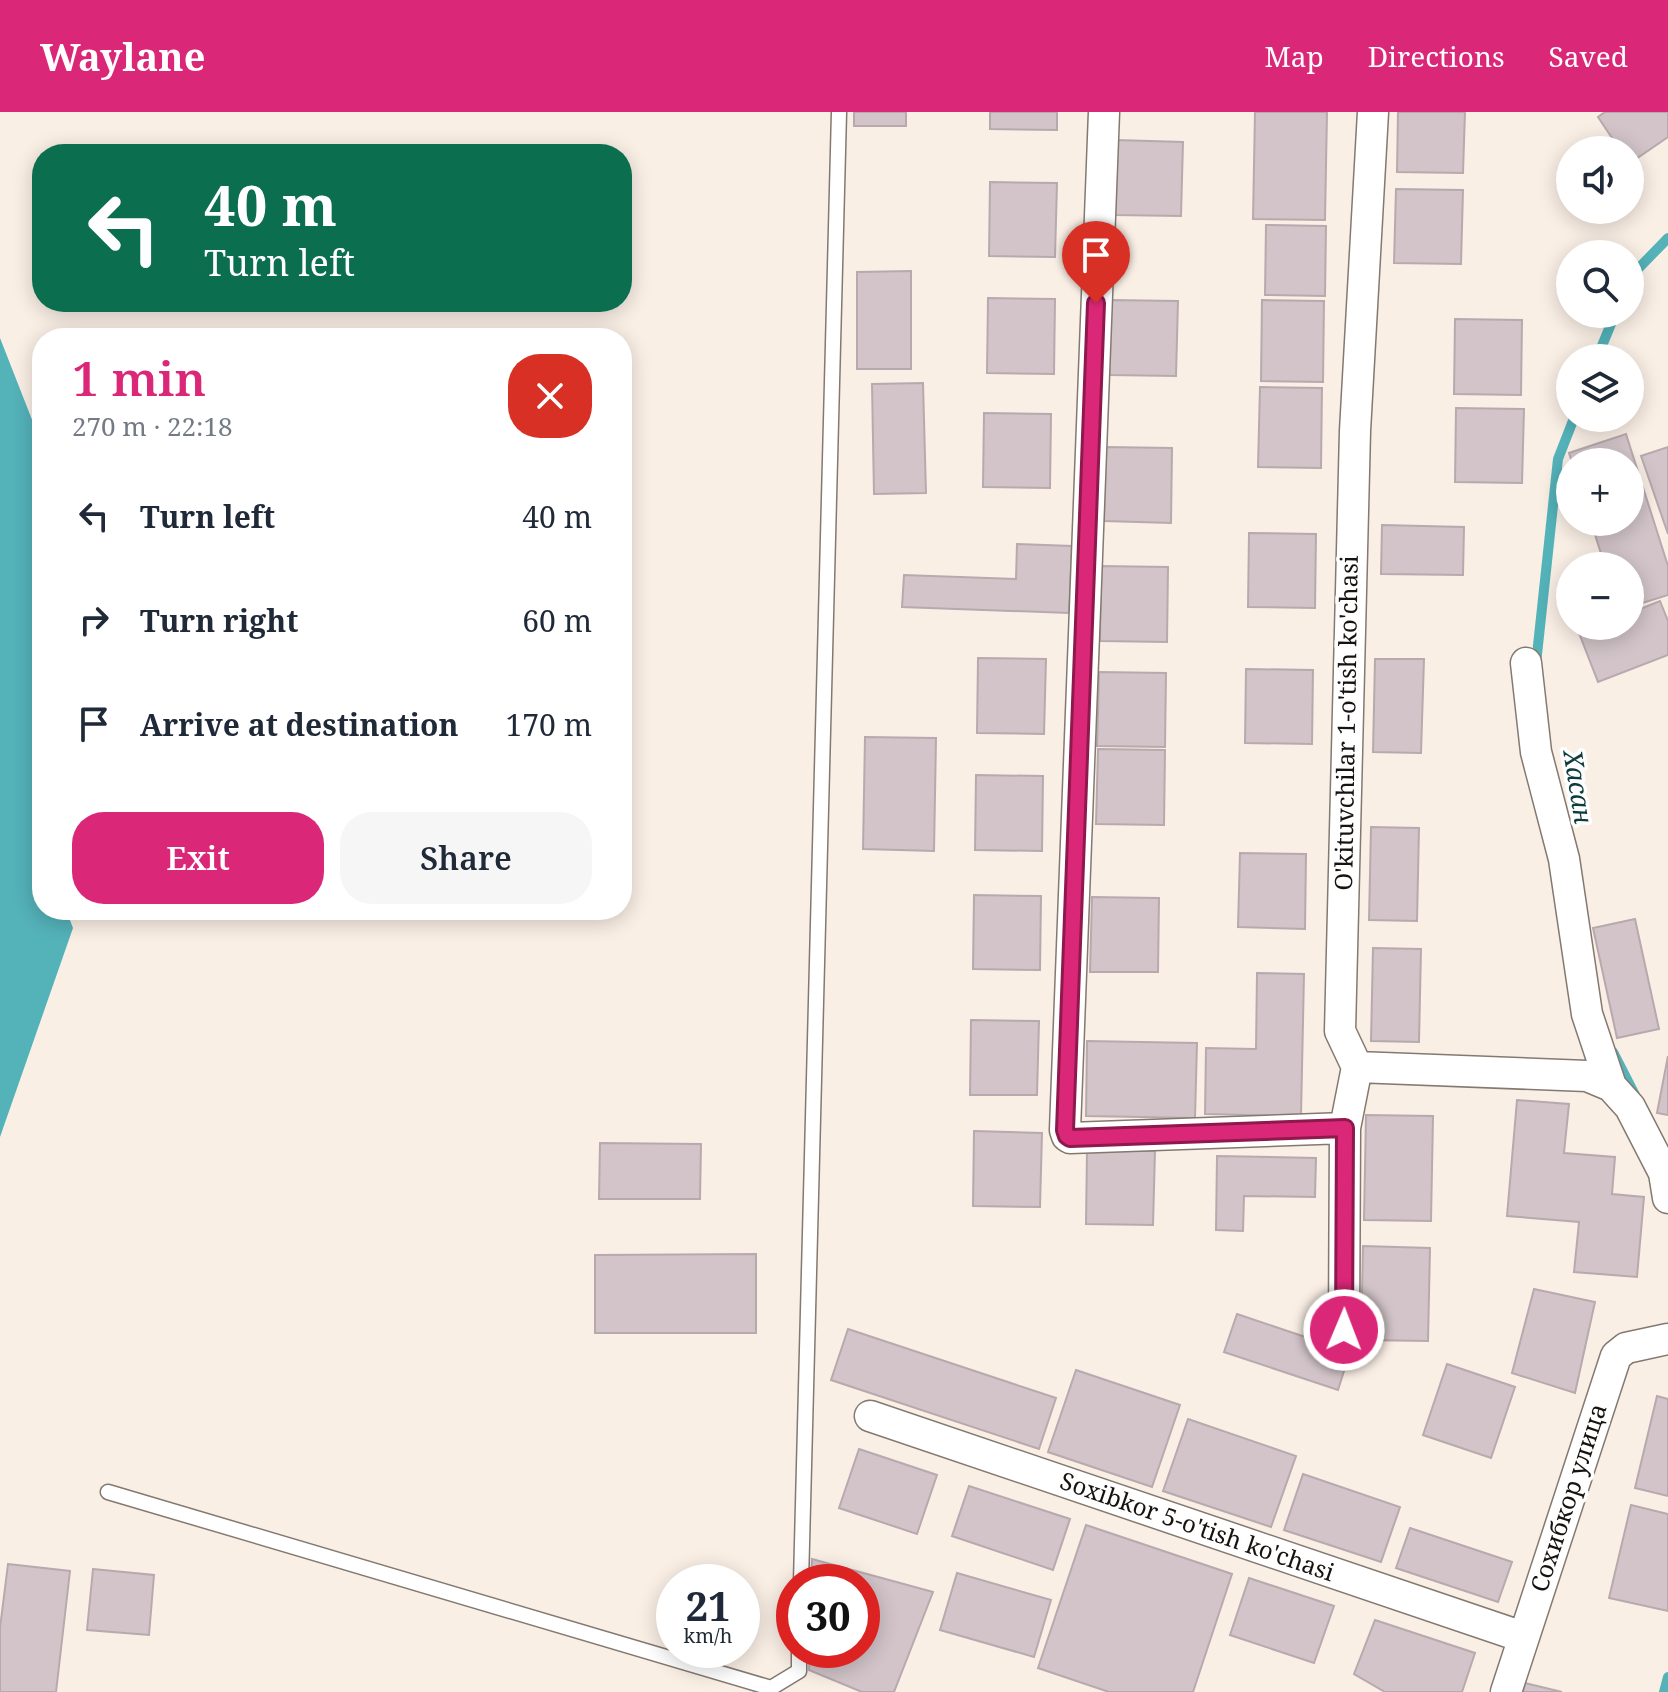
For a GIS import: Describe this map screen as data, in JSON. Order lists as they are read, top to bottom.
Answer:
{
  "streets": {
    "street": ["O'kituvchilar 1-o'tish ko'chasi", "Сохибкор улица", "Soxibkor 5-o'tish ko'chasi"]
  },
  "crossings": [
    ["Сохибкор улица", "Soxibkor 5-o'tish ko'chasi"]
  ],
  "water": ["Хасан"],
  "page": {
    "header": "Waylane",
    "nav": ["Map", "Directions", "Saved"],
    "map_buttons": ["+", "−"],
    "turn": ["40 m", "Turn left"],
    "heading": ["1 min", "270 m · 22:18"],
    "list": [
      {
        "name": "Turn left",
        "value": "40 m"
      },
      {
        "name": "Turn right",
        "value": "60 m"
      },
      {
        "name": "Arrive at destination",
        "value": "170 m"
      }
    ],
    "buttons": ["Exit", "Share"],
    "speed": "21 km/h",
    "limit": "30"
  }
}
